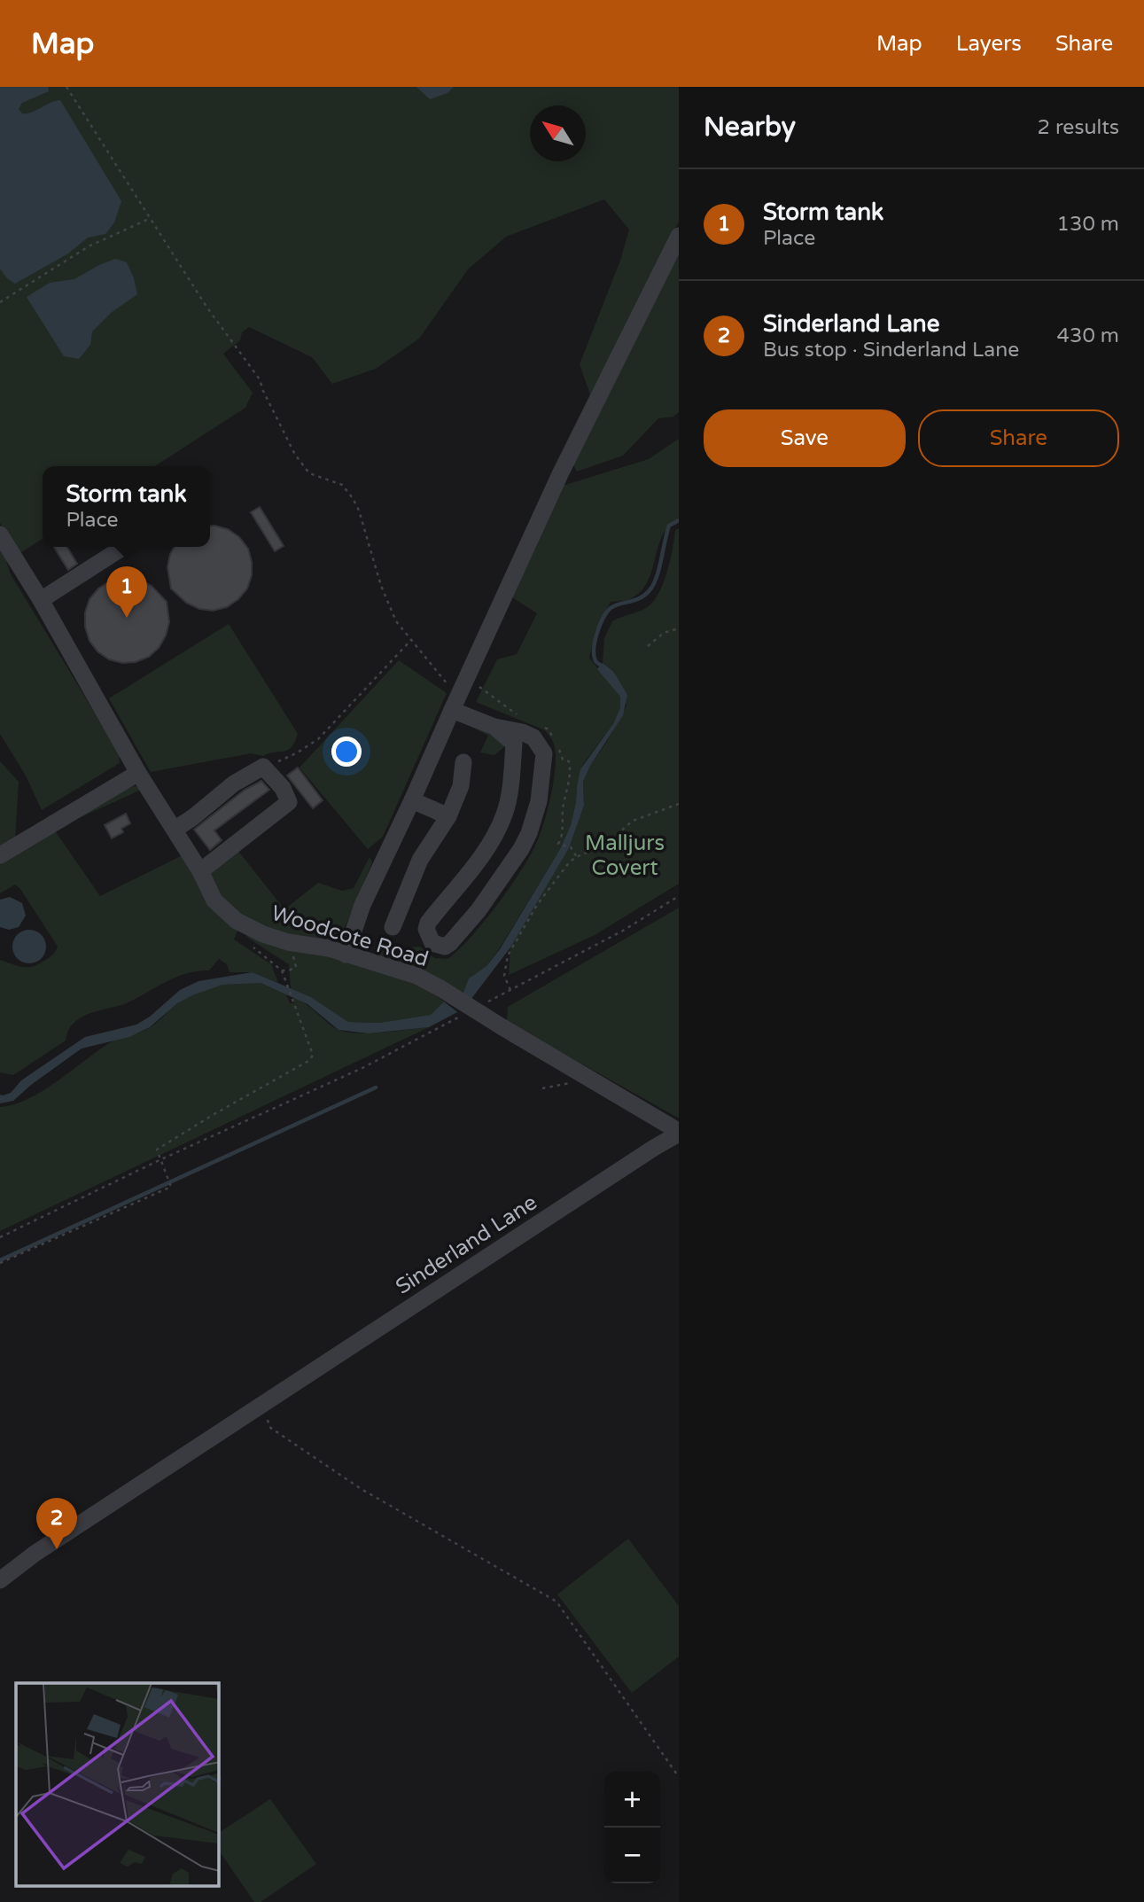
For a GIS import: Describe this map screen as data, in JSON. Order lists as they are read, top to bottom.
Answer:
{
  "streets": {
    "street": ["Woodcote Road", "Sinderland Lane"]
  },
  "crossings": [
    ["Woodcote Road", "Sinderland Lane"]
  ],
  "parks": ["Malljurs Covert"],
  "north": "top left",
  "page": {
    "header": "Map",
    "nav": ["Map", "Layers", "Share"],
    "heading": ["Nearby", "2 results"],
    "list": [
      {
        "mark": "1",
        "name": "Storm tank",
        "note": "Place",
        "value": "130 m"
      },
      {
        "mark": "2",
        "name": "Sinderland Lane",
        "note": "Bus stop · Sinderland Lane",
        "value": "430 m"
      }
    ],
    "buttons": ["Save", "Share"],
    "popup": ["Storm tank", "Place"],
    "pins": ["1", "2"],
    "map_buttons": ["+", "−"]
  }
}
